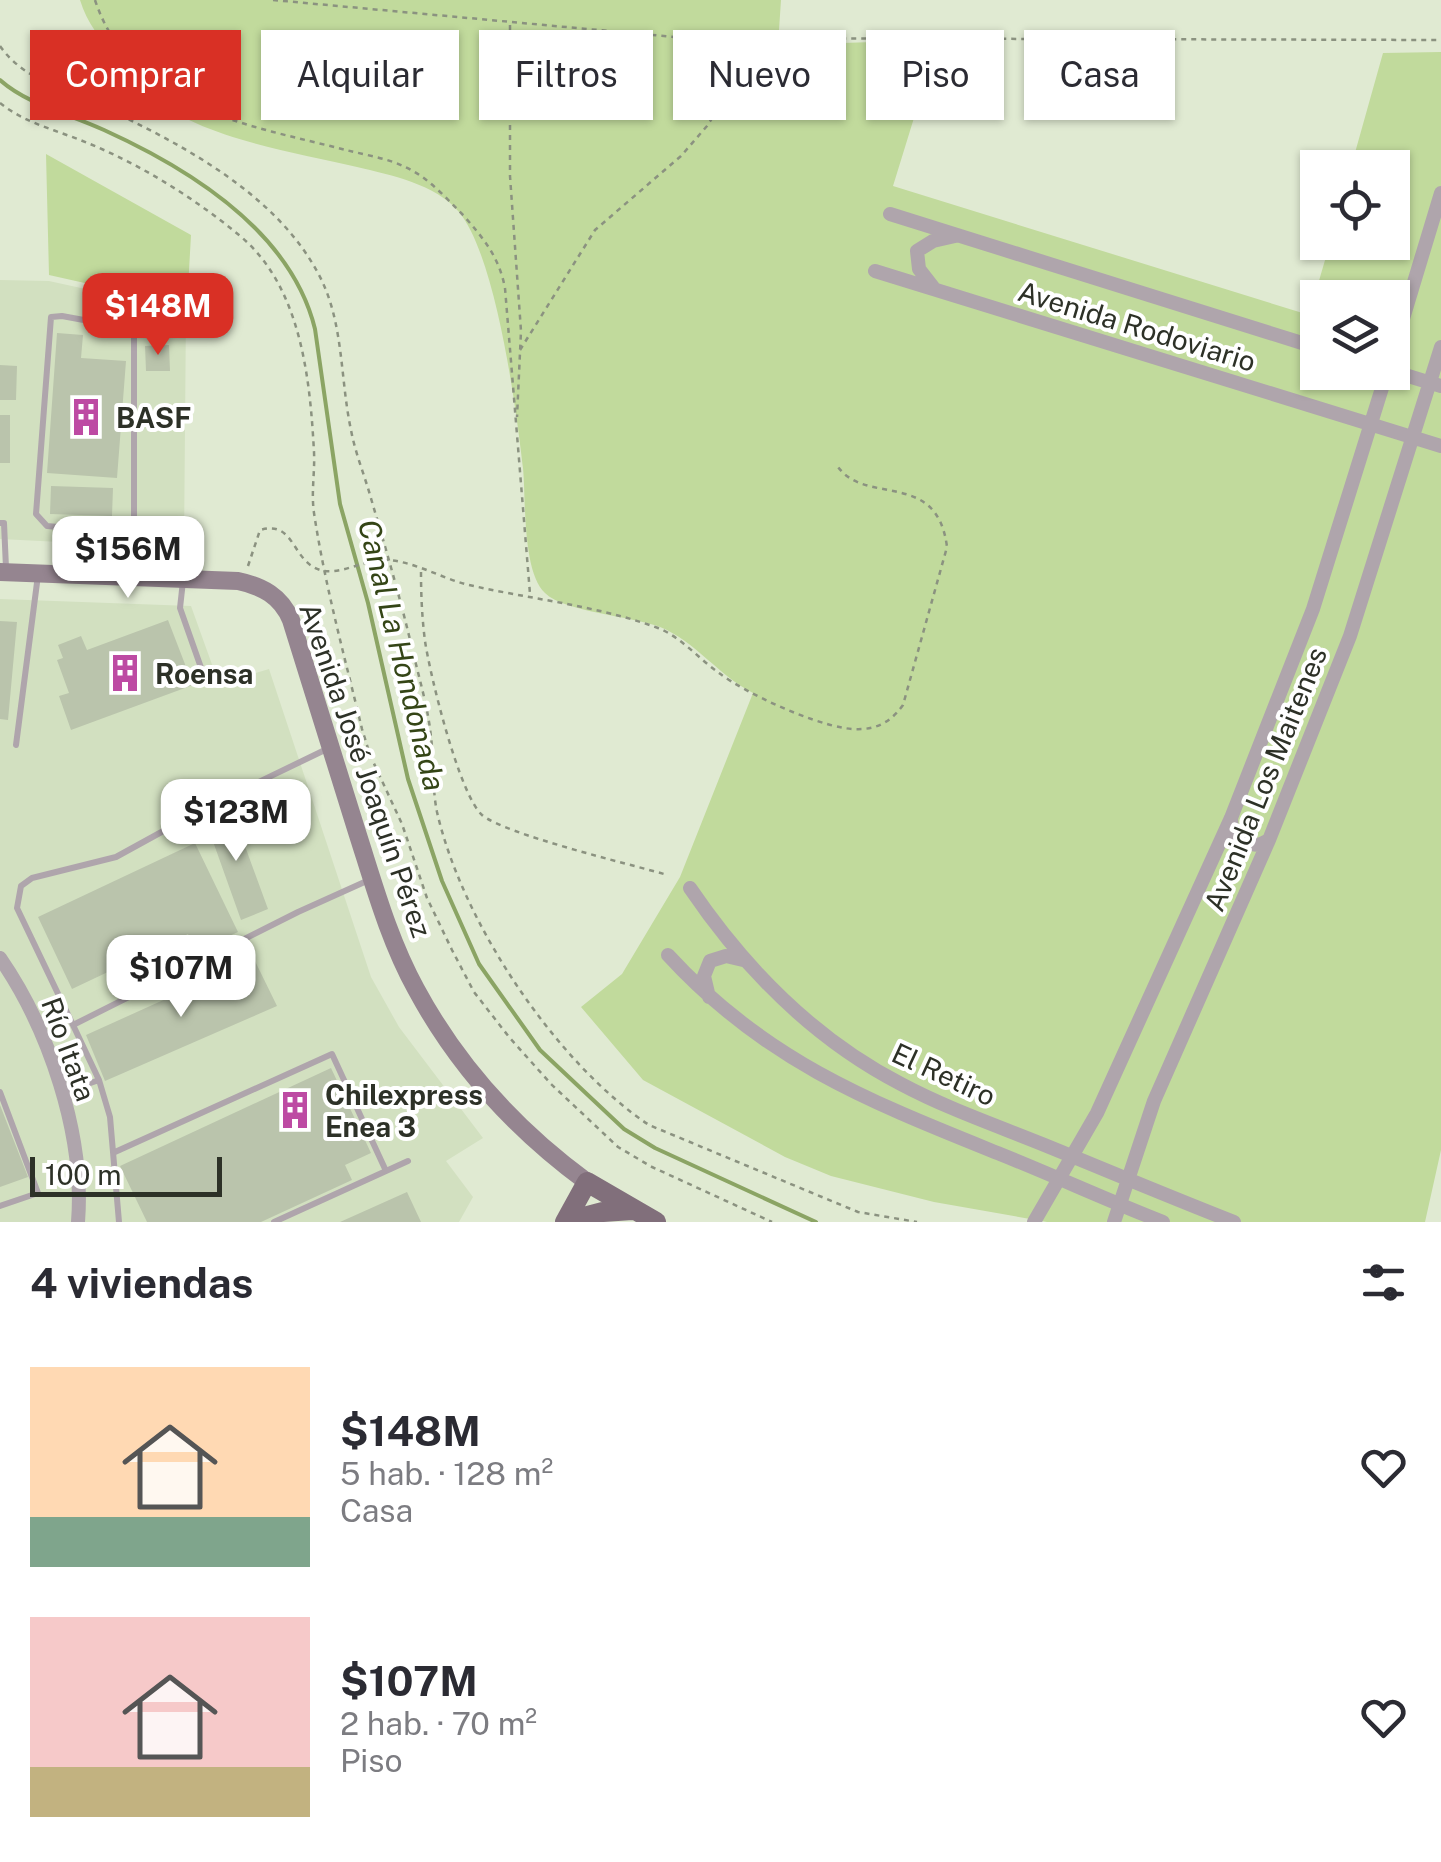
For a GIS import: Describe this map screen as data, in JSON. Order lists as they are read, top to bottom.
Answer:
{
  "streets": {
    "main road": ["Avenida José Joaquín Pérez"],
    "street": [
      "Avenida Rodoviario",
      "Avenida Los Maitenes",
      "Río Itata",
      "El Retiro"
    ]
  },
  "crossings": [
    ["Avenida Rodoviario", "Avenida Los Maitenes"],
    ["Avenida Los Maitenes", "El Retiro"]
  ],
  "water": ["Canal La Hondonada"],
  "places": {
    "building": ["BASF", "Roensa", "Chilexpress Enea 3"]
  },
  "scale_bar": "100 m",
  "page": {
    "chip": [
      "Comprar",
      "Alquilar",
      "Filtros",
      "Nuevo",
      "Piso",
      "Casa"
    ],
    "price": [
      "$148M",
      "$156M",
      "$123M",
      "$107M"
    ],
    "scale": "100 m",
    "heading": "4 viviendas",
    "list": [
      {
        "name": "$148M",
        "note": "5 hab. · 128 m² · Casa"
      },
      {
        "name": "$107M",
        "note": "2 hab. · 70 m² · Piso"
      }
    ]
  }
}
